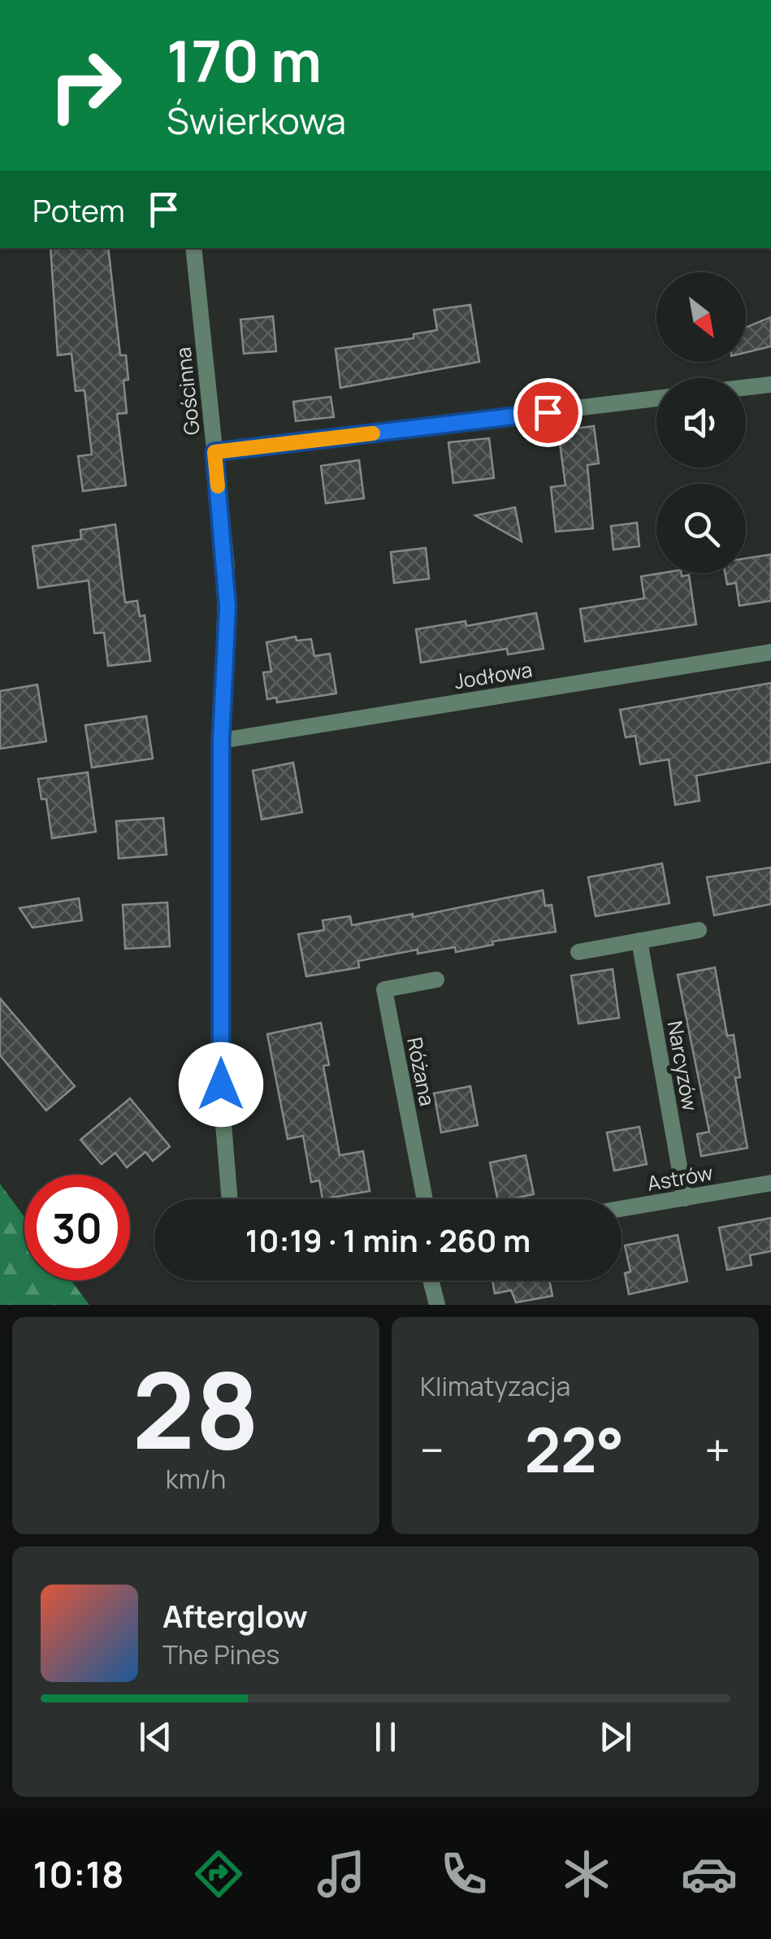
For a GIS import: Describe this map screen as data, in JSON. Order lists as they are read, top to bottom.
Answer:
{
  "streets": {
    "street": [
      "Gościnna",
      "Jodłowa",
      "Narcyzów",
      "Różana",
      "Astrów"
    ]
  },
  "crossings": [
    ["Gościnna", "Jodłowa"],
    ["Narcyzów", "Astrów"]
  ],
  "north": "bottom right",
  "page": {
    "turn": ["170 m", "Świerkowa"],
    "then": "Potem",
    "limit": "30",
    "trip": "10:19 · 1 min · 260 m",
    "tile": [
      ["28", "km/h"],
      "Klimatyzacja"
    ],
    "heat": ["−", "22°", "+"],
    "song": ["Afterglow", "The Pines"],
    "tabs": "10:18"
  }
}
